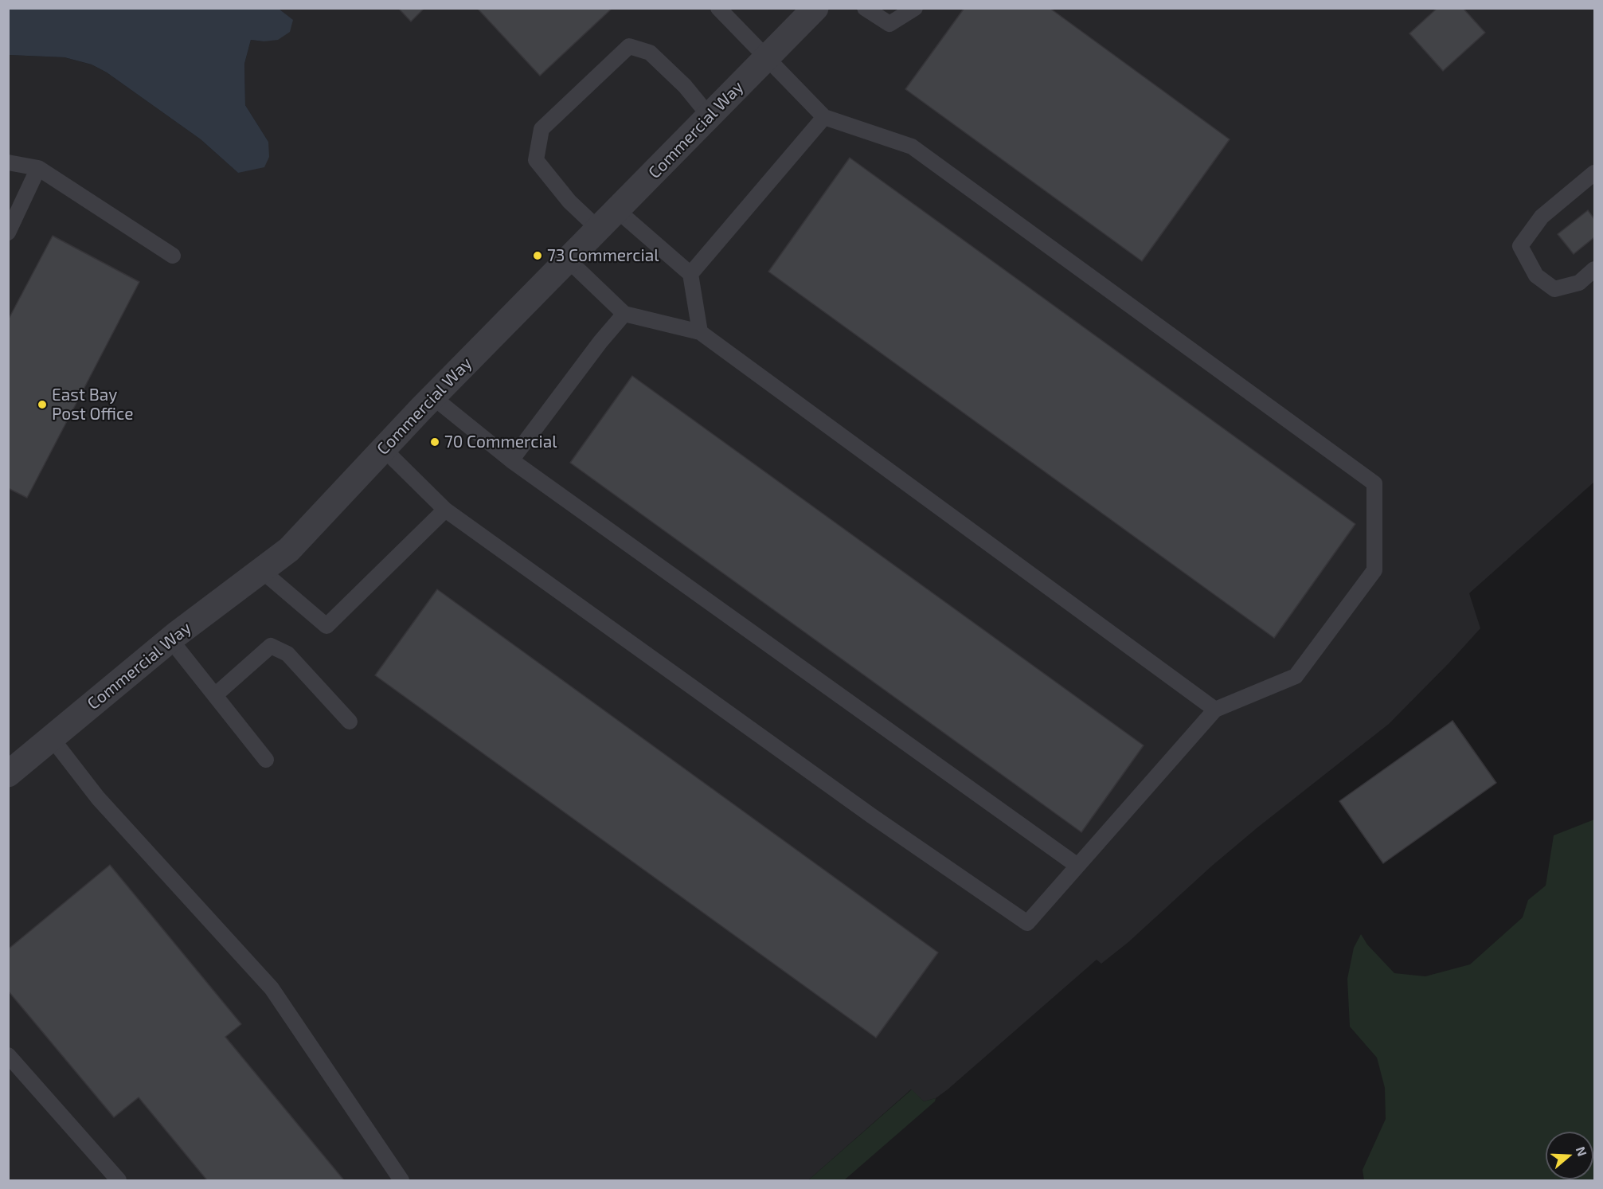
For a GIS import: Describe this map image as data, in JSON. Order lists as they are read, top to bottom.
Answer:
{
  "streets": {
    "street": ["Commercial Way"]
  },
  "places": ["73 Commercial", "East Bay Post Office", "70 Commercial"],
  "north": "right"
}
